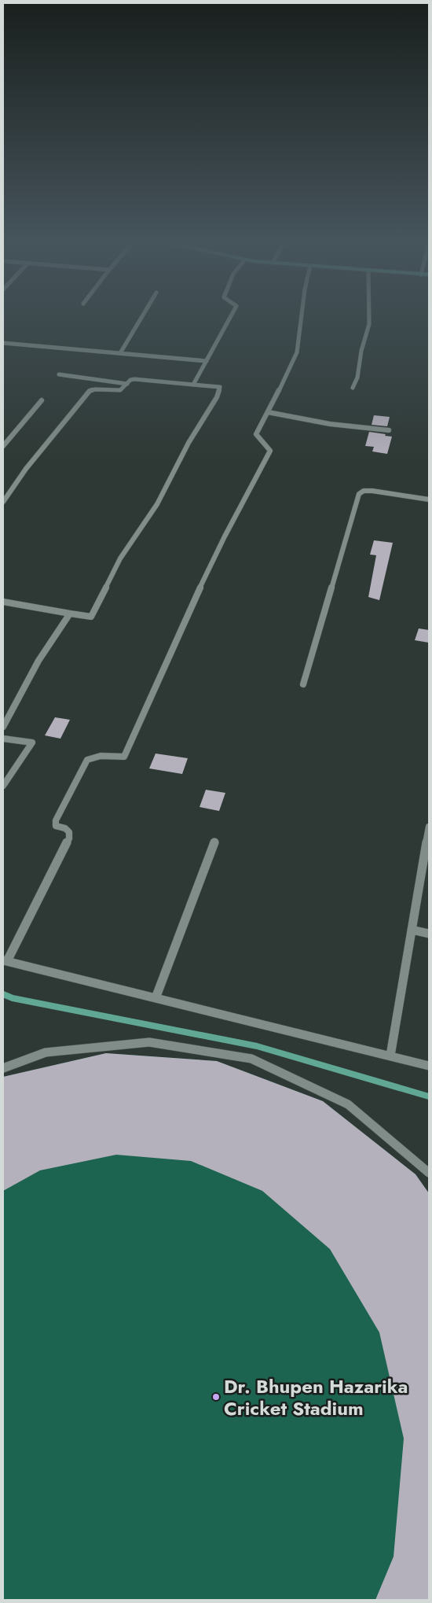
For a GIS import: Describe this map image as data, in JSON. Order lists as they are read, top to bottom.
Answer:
{
  "places": ["Dr. Bhupen Hazarika Cricket Stadium"]
}
